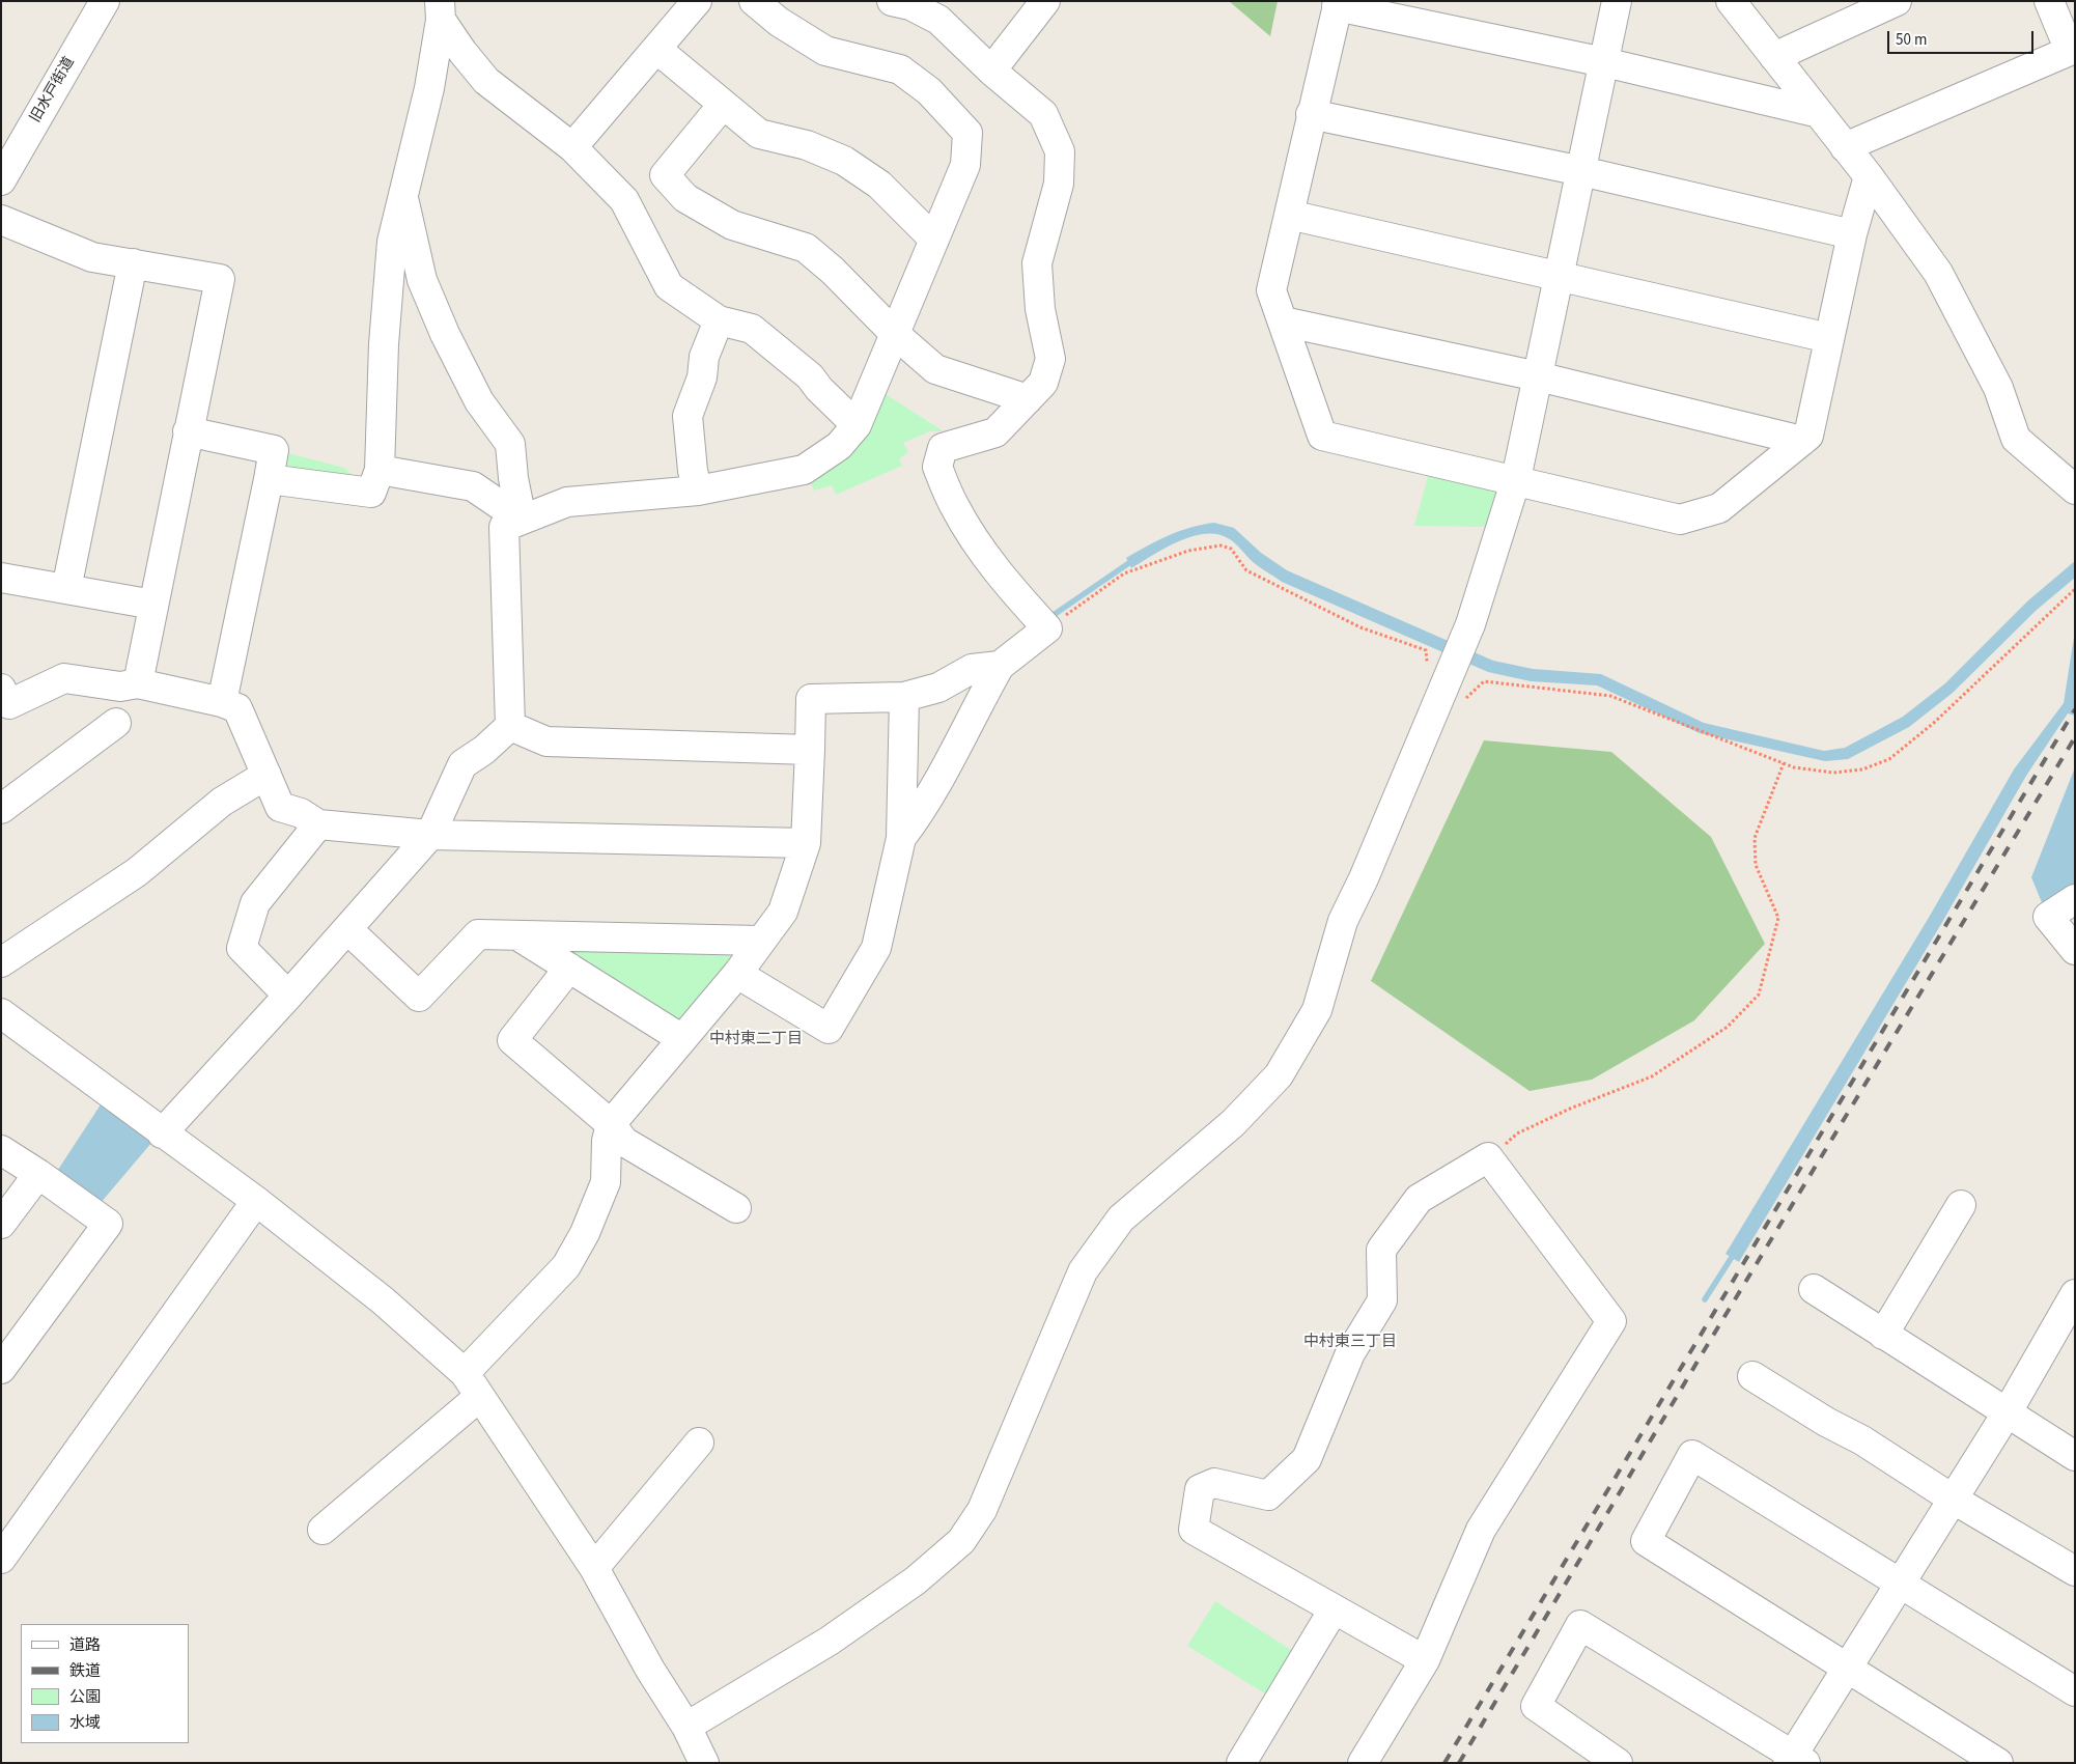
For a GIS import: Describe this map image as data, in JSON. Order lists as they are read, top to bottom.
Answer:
{
  "streets": {
    "street": ["旧水戸街道"]
  },
  "districts": ["中村東二丁目", "中村東三丁目"],
  "legend": [
    "道路",
    "鉄道",
    "公園",
    "水域"
  ],
  "scale_bar": "50 m"
}
